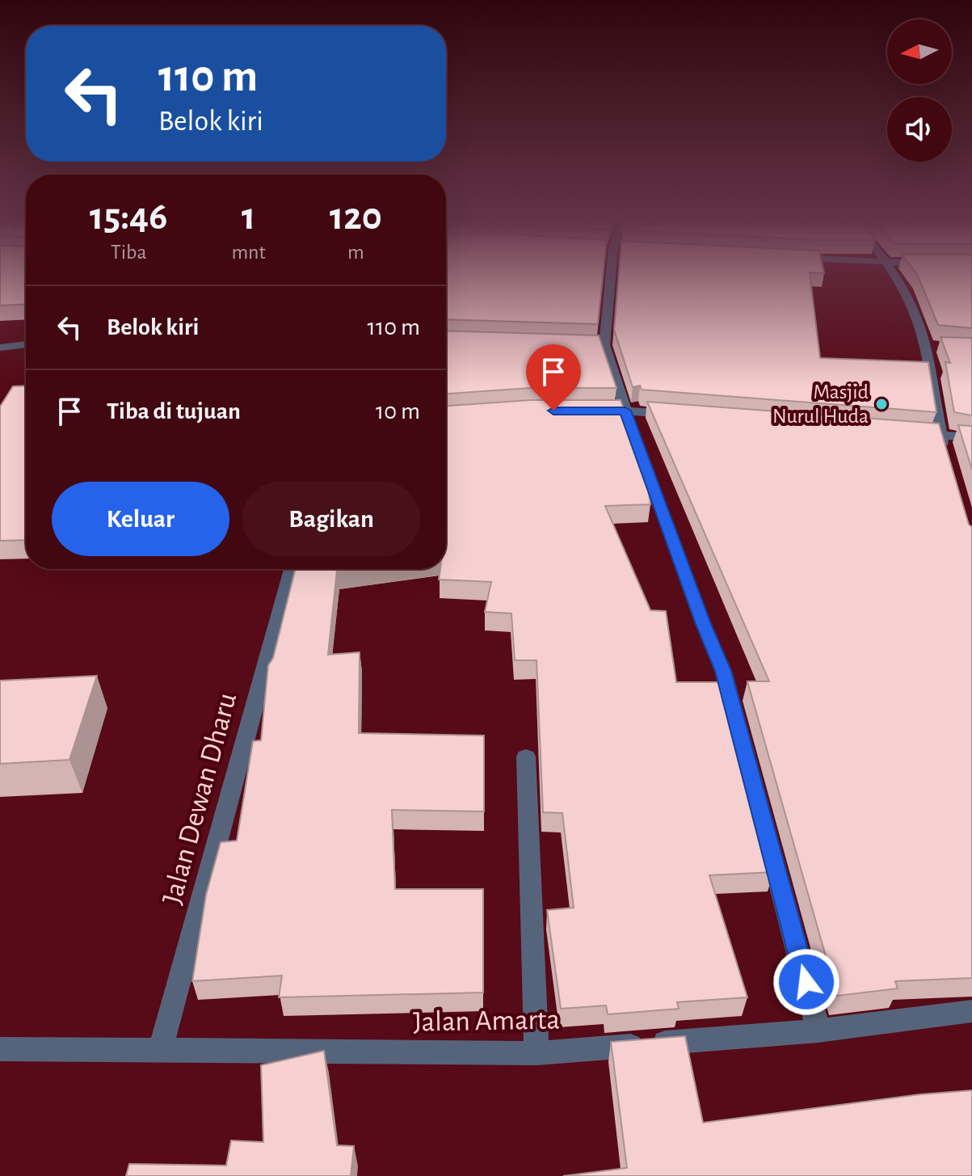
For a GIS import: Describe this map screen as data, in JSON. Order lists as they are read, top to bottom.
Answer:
{
  "streets": {
    "street": ["Jalan Dewan Dharu", "Jalan Amarta"]
  },
  "crossings": [
    ["Jalan Dewan Dharu", "Jalan Amarta"]
  ],
  "places": ["Masjid Nurul Huda"],
  "north": "left",
  "page": {
    "turn": ["110 m", "Belok kiri"],
    "eta": [
      "15:46",
      "Tiba",
      "1",
      "mnt",
      "120",
      "m"
    ],
    "list": [
      {
        "name": "Belok kiri",
        "value": "110 m"
      },
      {
        "name": "Tiba di tujuan",
        "value": "10 m"
      }
    ],
    "buttons": ["Keluar", "Bagikan"]
  }
}
